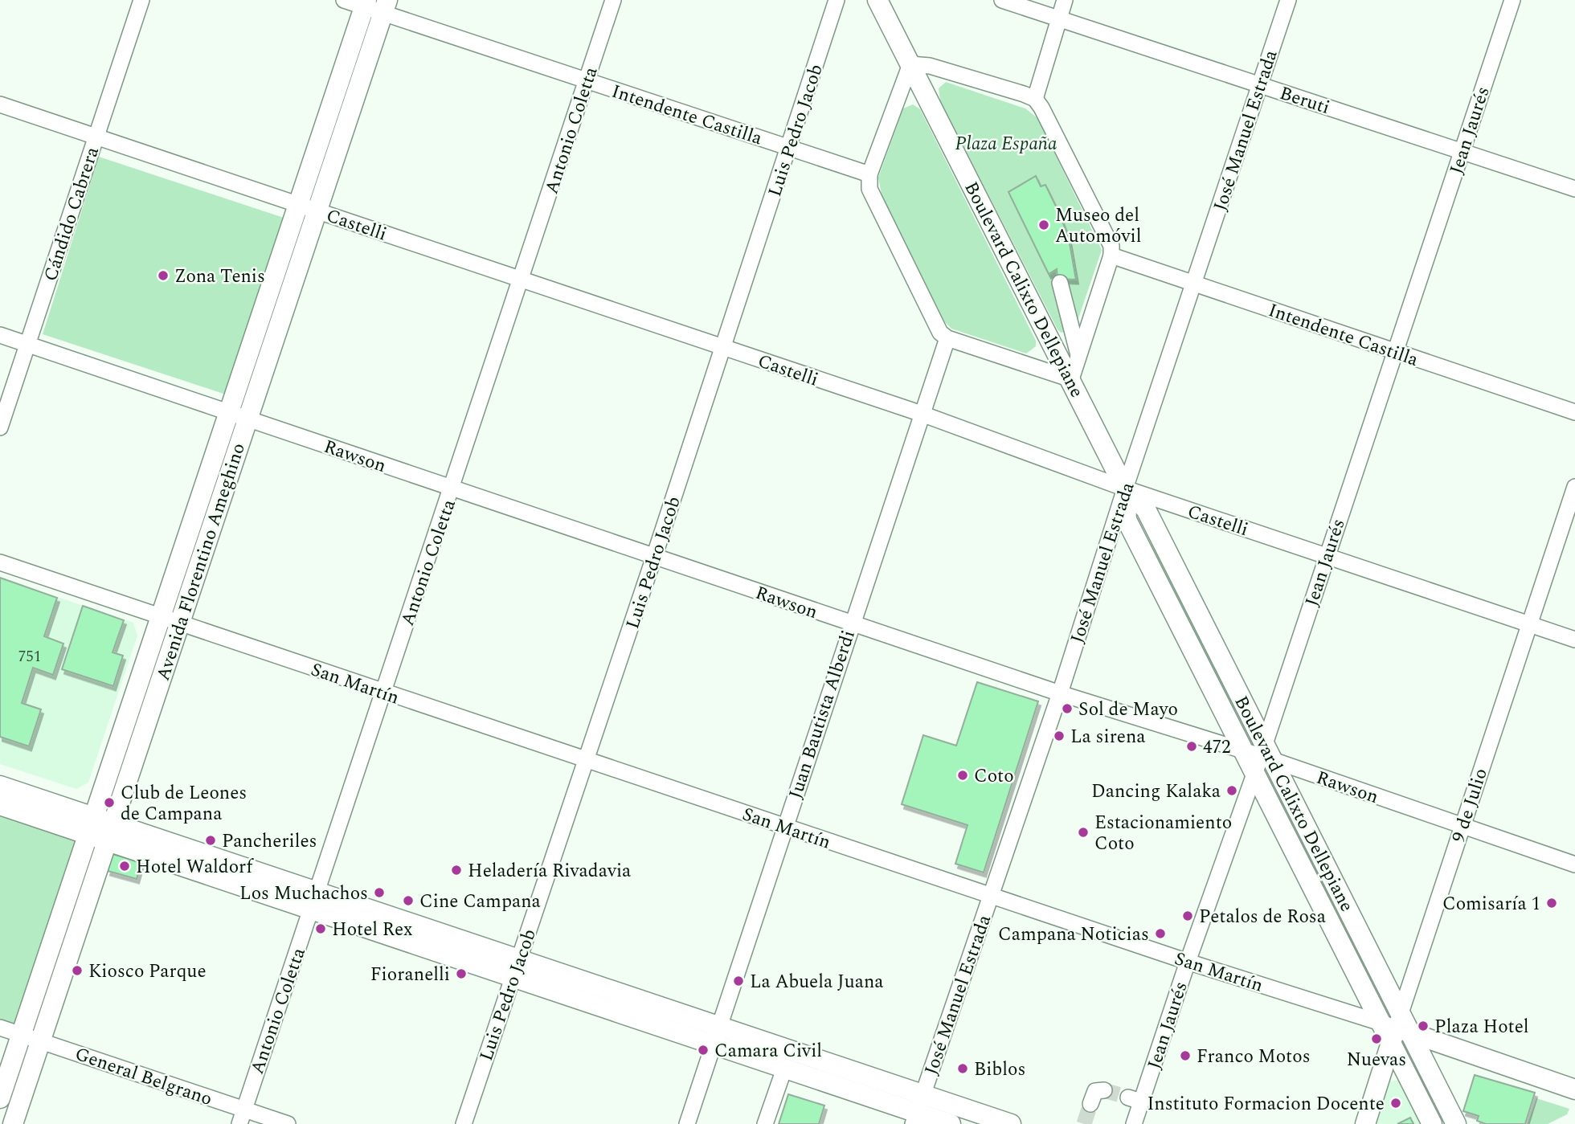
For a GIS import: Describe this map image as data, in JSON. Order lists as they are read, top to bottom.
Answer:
{
  "streets": {
    "main road": [
      "Boulevard Calixto Dellepiane",
      "Avenida Florentino Ameghino",
      "San Martín",
      "9 de Julio"
    ],
    "street": [
      "Beruti",
      "Intendente Castilla",
      "Antonio Coletta",
      "Luis Pedro Jacob",
      "José Manuel Estrada",
      "Jean Jaurés",
      "Cándido Cabrera",
      "Castelli",
      "Rawson",
      "Juan Bautista Alberdi",
      "General Belgrano"
    ]
  },
  "crossings": [
    ["Beruti", "José Manuel Estrada"],
    ["Beruti", "Jean Jaurés"],
    ["Intendente Castilla", "Antonio Coletta"],
    ["Intendente Castilla", "Luis Pedro Jacob"],
    ["Intendente Castilla", "José Manuel Estrada"],
    ["Intendente Castilla", "Jean Jaurés"],
    ["Intendente Castilla", "Avenida Florentino Ameghino"],
    ["Antonio Coletta", "Castelli"],
    ["Antonio Coletta", "Rawson"],
    ["Antonio Coletta", "San Martín"],
    ["Antonio Coletta", "General Belgrano"],
    ["Luis Pedro Jacob", "Castelli"],
    ["Luis Pedro Jacob", "Rawson"],
    ["Luis Pedro Jacob", "San Martín"],
    ["José Manuel Estrada", "Castelli"],
    ["José Manuel Estrada", "Boulevard Calixto Dellepiane"],
    ["José Manuel Estrada", "Rawson"],
    ["José Manuel Estrada", "San Martín"],
    ["Jean Jaurés", "Castelli"],
    ["Jean Jaurés", "Boulevard Calixto Dellepiane"],
    ["Jean Jaurés", "Rawson"],
    ["Jean Jaurés", "San Martín"],
    ["Cándido Cabrera", "Castelli"],
    ["Cándido Cabrera", "Rawson"],
    ["Castelli", "Boulevard Calixto Dellepiane"],
    ["Castelli", "Avenida Florentino Ameghino"],
    ["Castelli", "Juan Bautista Alberdi"],
    ["Castelli", "9 de Julio"],
    ["Boulevard Calixto Dellepiane", "Rawson"],
    ["Boulevard Calixto Dellepiane", "San Martín"],
    ["Boulevard Calixto Dellepiane", "9 de Julio"],
    ["Rawson", "Avenida Florentino Ameghino"],
    ["Rawson", "Juan Bautista Alberdi"],
    ["Rawson", "9 de Julio"],
    ["Avenida Florentino Ameghino", "San Martín"],
    ["Avenida Florentino Ameghino", "General Belgrano"],
    ["San Martín", "Juan Bautista Alberdi"],
    ["San Martín", "9 de Julio"]
  ],
  "parks": ["Plaza España"],
  "places": [
    "Museo del Automóvil",
    "Zona Tenis",
    "Sol de Mayo",
    "La sirena",
    "472",
    "Coto",
    "Dancing Kalaka",
    "Club de Leones de Campana",
    "Estacionamiento Coto",
    "Pancheriles",
    "Hotel Waldorf",
    "Heladería Rivadavia",
    "Los Muchachos",
    "Cine Campana",
    "Comisaría 1",
    "Petalos de Rosa",
    "Hotel Rex",
    "Campana Noticias",
    "Kiosco Parque",
    "Fioranelli",
    "La Abuela Juana",
    "Plaza Hotel",
    "Nuevas",
    "Camara Civil",
    "Franco Motos",
    "Biblos",
    "Instituto Formacion Docente"
  ],
  "house_numbers": ["751"]
}
